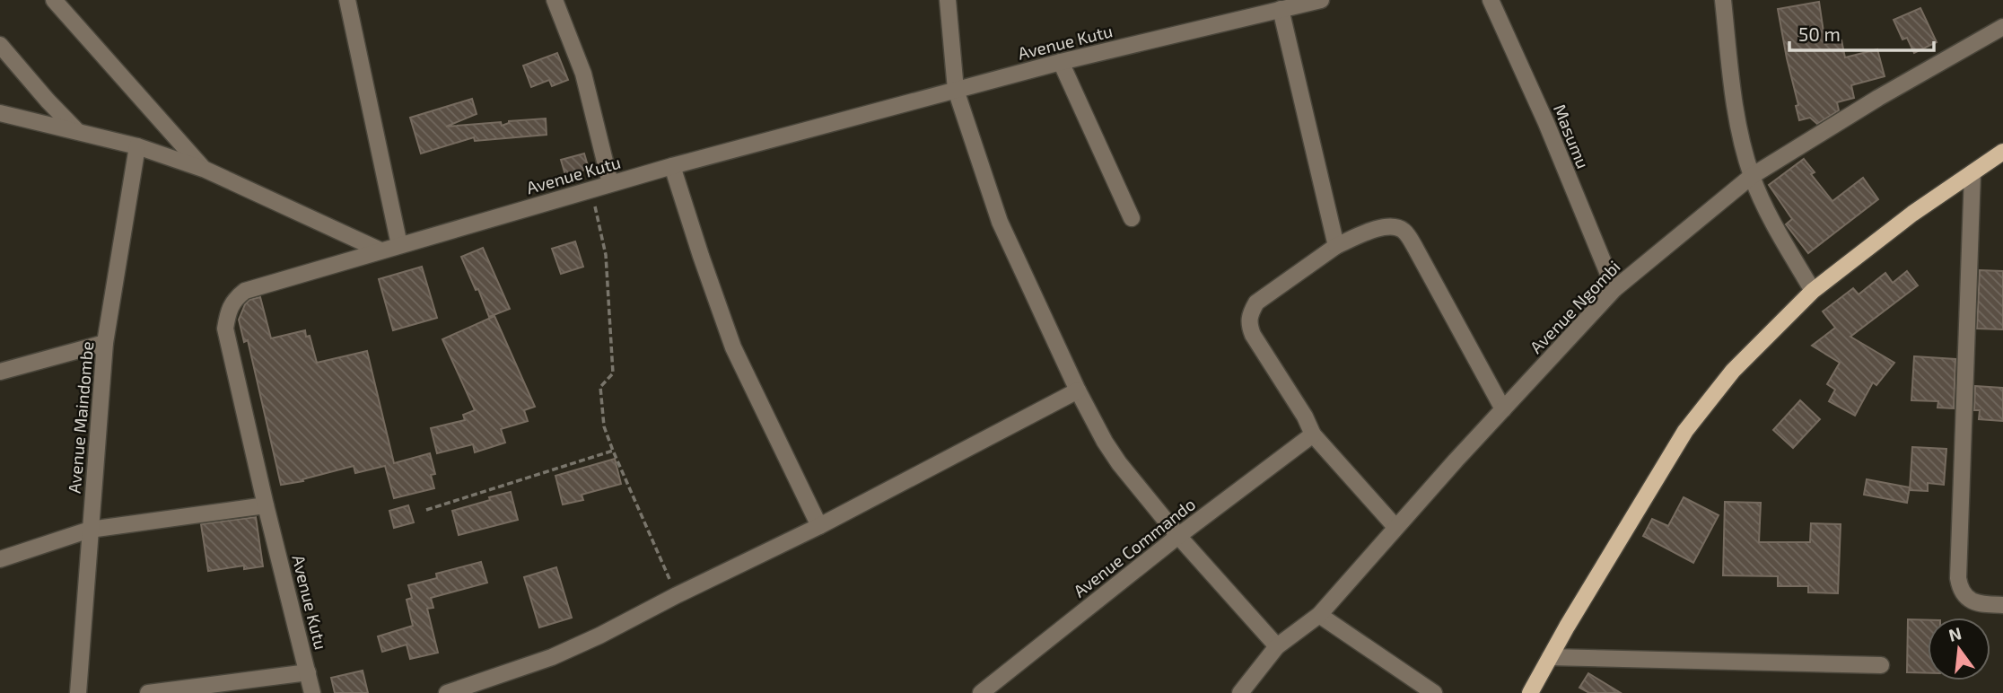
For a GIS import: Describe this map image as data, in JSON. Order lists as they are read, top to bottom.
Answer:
{
  "streets": {
    "street": [
      "Avenue Kutu",
      "Masumu",
      "Avenue Ngombi",
      "Avenue Maindombe",
      "Avenue Commando"
    ]
  },
  "crossings": [
    ["Masumu", "Avenue Ngombi"]
  ],
  "scale_bar": "50 m",
  "north": "top"
}
